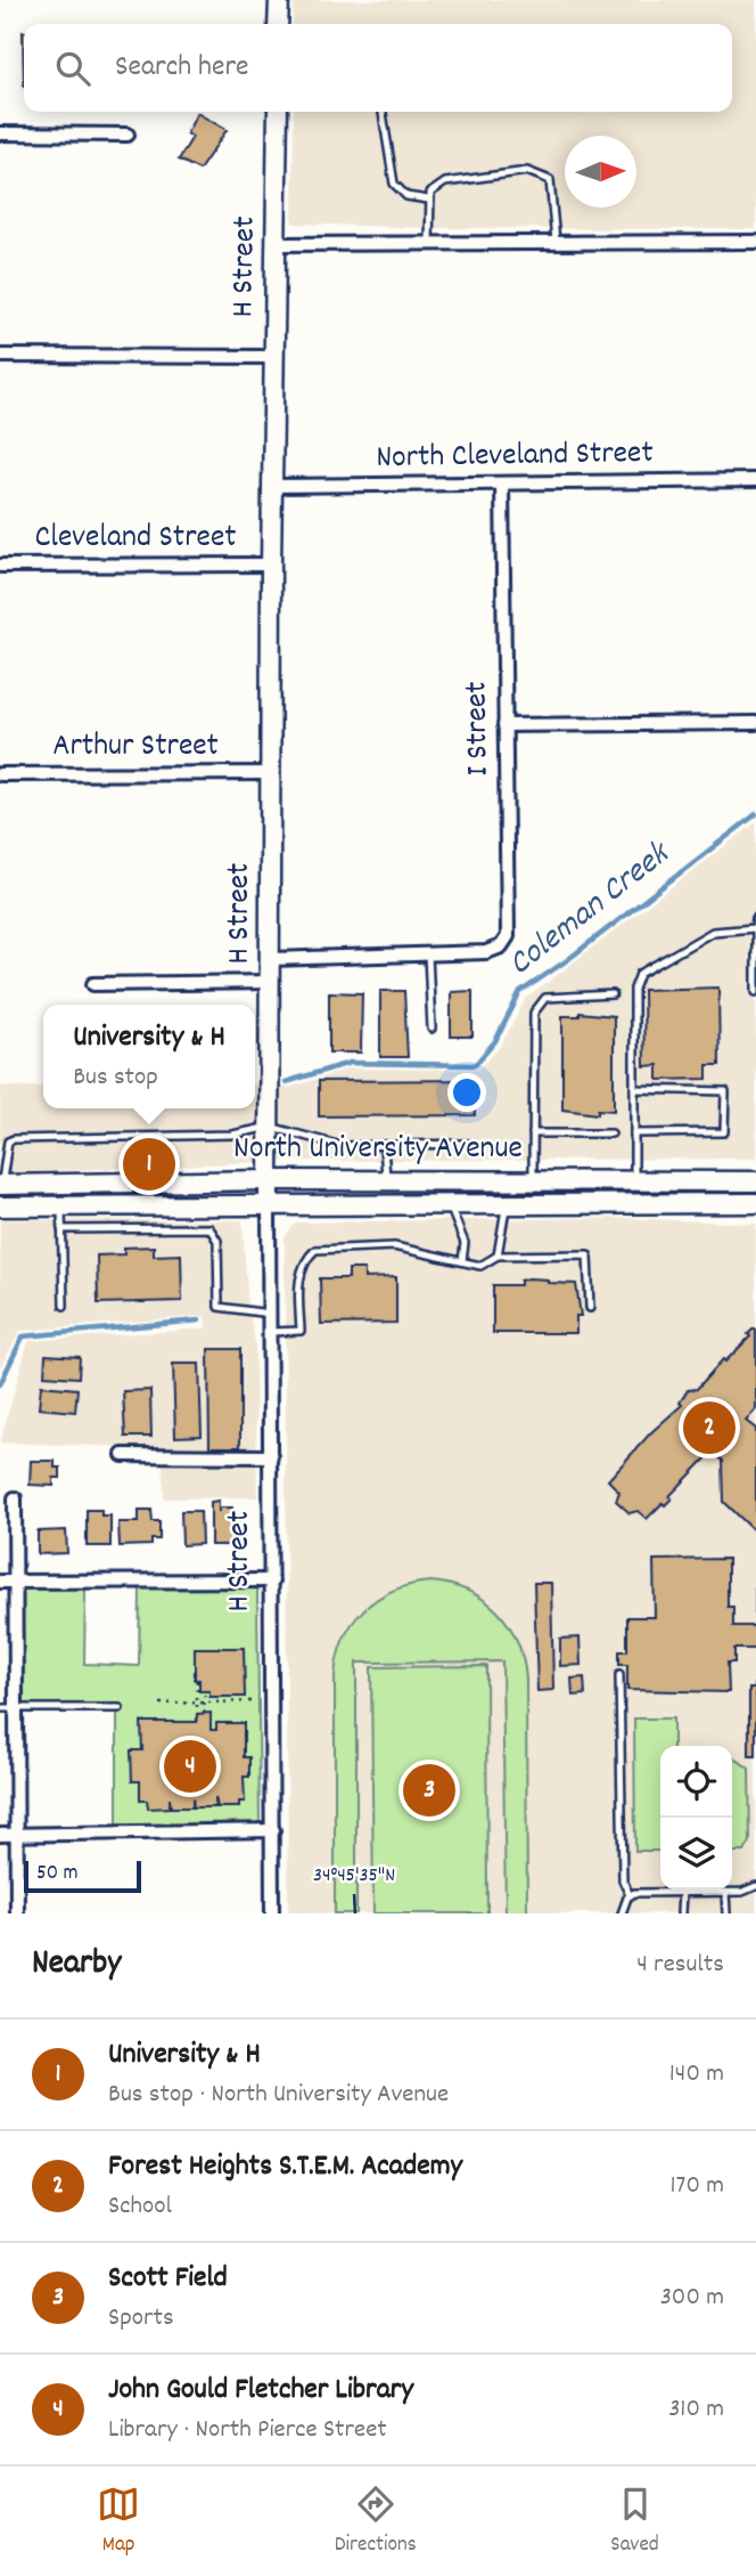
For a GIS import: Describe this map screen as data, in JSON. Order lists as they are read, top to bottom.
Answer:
{
  "streets": {
    "main road": ["H Street", "North University Avenue"],
    "street": [
      "North Cleveland Street",
      "Cleveland Street",
      "I Street",
      "Arthur Street"
    ]
  },
  "crossings": [
    ["H Street", "North Cleveland Street"],
    ["H Street", "Cleveland Street"],
    ["H Street", "Arthur Street"],
    ["H Street", "North University Avenue"],
    ["North Cleveland Street", "I Street"]
  ],
  "water": ["Coleman Creek"],
  "scale_bar": "50 m",
  "north": "right",
  "page": {
    "search": "Search here",
    "popup": ["University & H", "Bus stop"],
    "pins": [
      "1",
      "2",
      "4",
      "3"
    ],
    "scale": "50 m",
    "heading": ["Nearby", "4 results"],
    "list": [
      {
        "mark": "1",
        "name": "University & H",
        "note": "Bus stop · North University Avenue",
        "value": "140 m"
      },
      {
        "mark": "2",
        "name": "Forest Heights S.T.E.M. Academy",
        "note": "School",
        "value": "170 m"
      },
      {
        "mark": "3",
        "name": "Scott Field",
        "note": "Sports",
        "value": "300 m"
      },
      {
        "mark": "4",
        "name": "John Gould Fletcher Library",
        "note": "Library · North Pierce Street",
        "value": "310 m"
      }
    ],
    "nav": ["Map", "Directions", "Saved"]
  },
  "coordinates": ["34°45'35\"N"]
}
